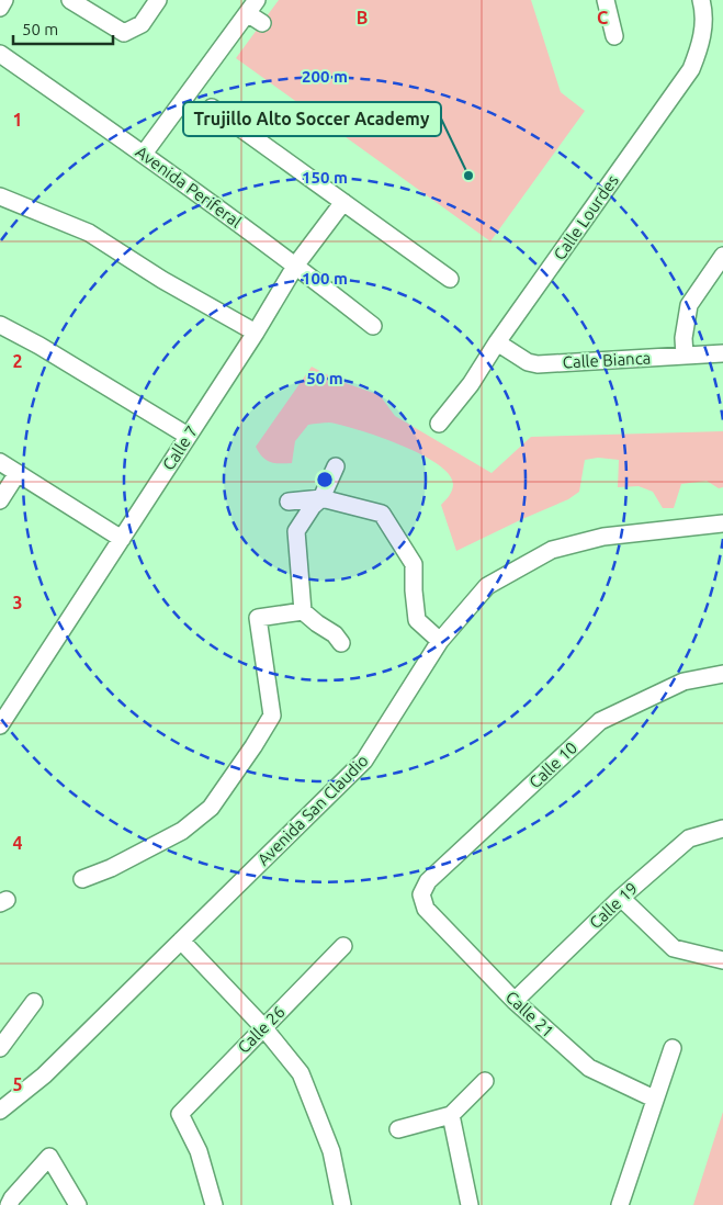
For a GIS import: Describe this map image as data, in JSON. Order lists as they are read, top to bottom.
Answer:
{
  "streets": {
    "street": [
      "Avenida Periferal",
      "Calle Lourdes",
      "Calle Bianca",
      "Calle 7",
      "Calle 10",
      "Avenida San Claudio",
      "Calle 19",
      "Calle 21",
      "Calle 26"
    ]
  },
  "crossings": [
    ["Avenida Periferal", "Calle 7"],
    ["Calle Lourdes", "Calle Bianca"],
    ["Calle 10", "Calle 21"],
    ["Calle 19", "Calle 21"]
  ],
  "places": ["Trujillo Alto Soccer Academy"],
  "scale_bar": "50 m",
  "grid": {
    "columns": ["B", "C"],
    "rows": [
      "1",
      "2",
      "3",
      "4",
      "5"
    ]
  },
  "rings": [
    "200 m",
    "150 m",
    "100 m",
    "50 m"
  ]
}
